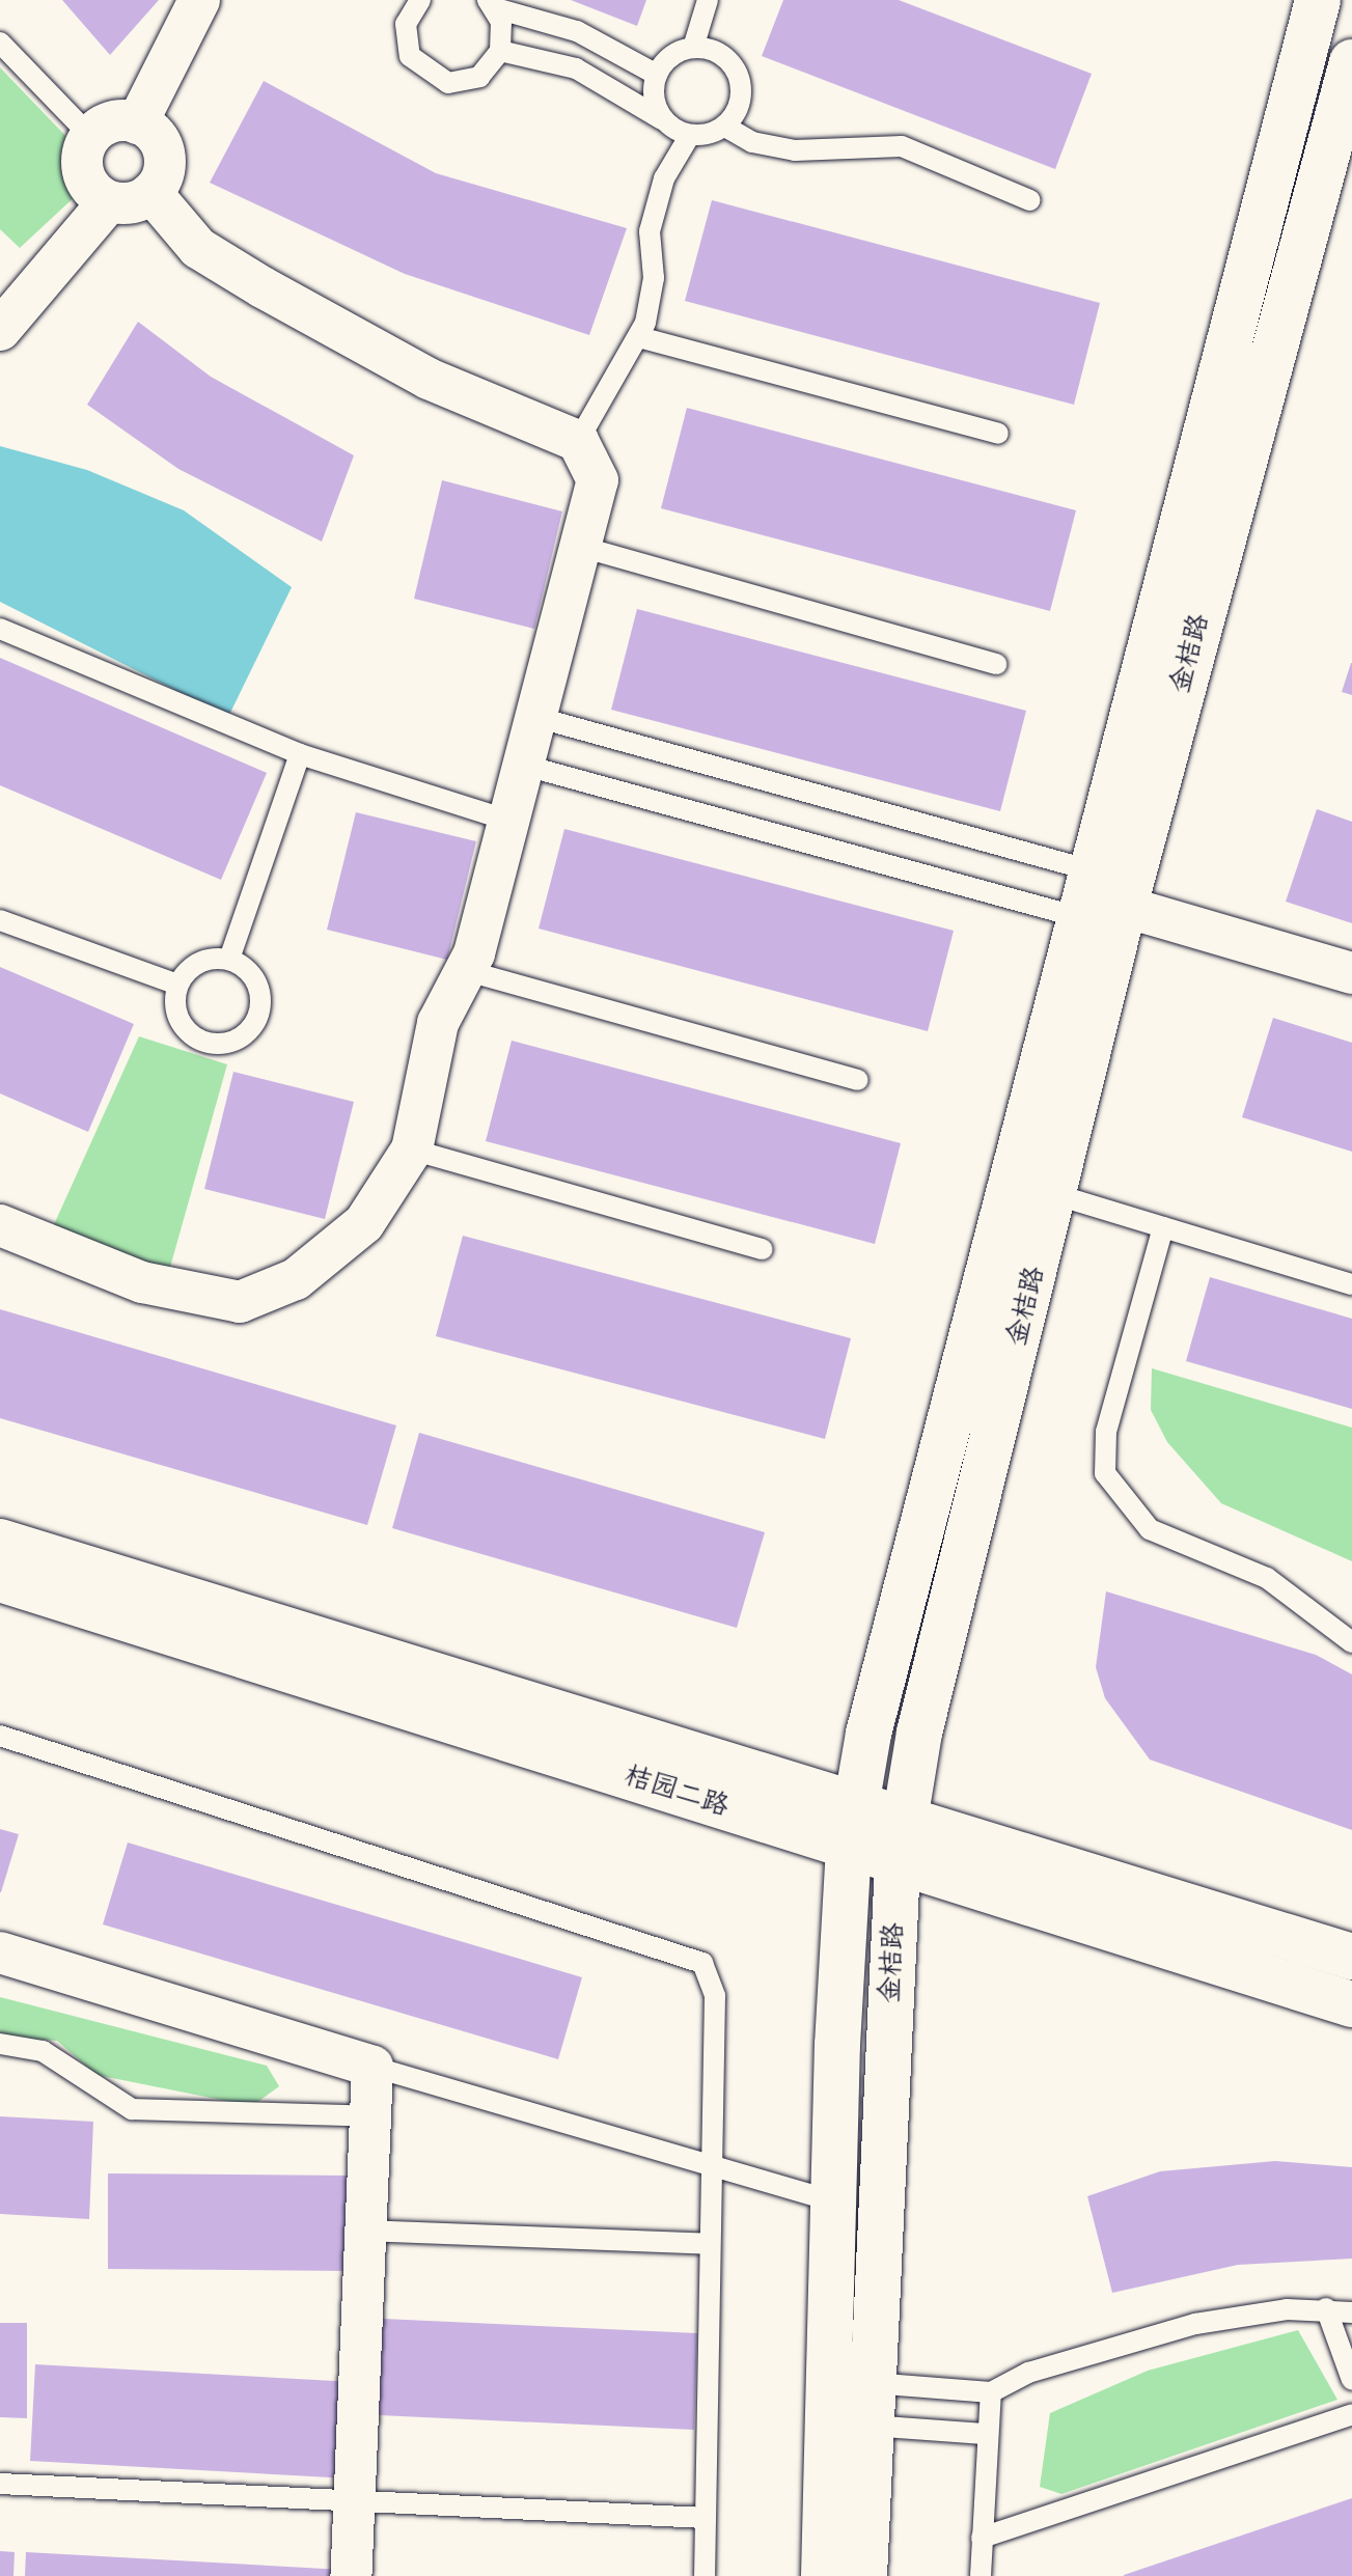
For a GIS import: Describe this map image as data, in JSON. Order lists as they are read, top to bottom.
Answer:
{
  "streets": {
    "main road": ["金桔路", "桔园二路"]
  },
  "crossings": [
    ["金桔路", "桔园二路"]
  ]
}
